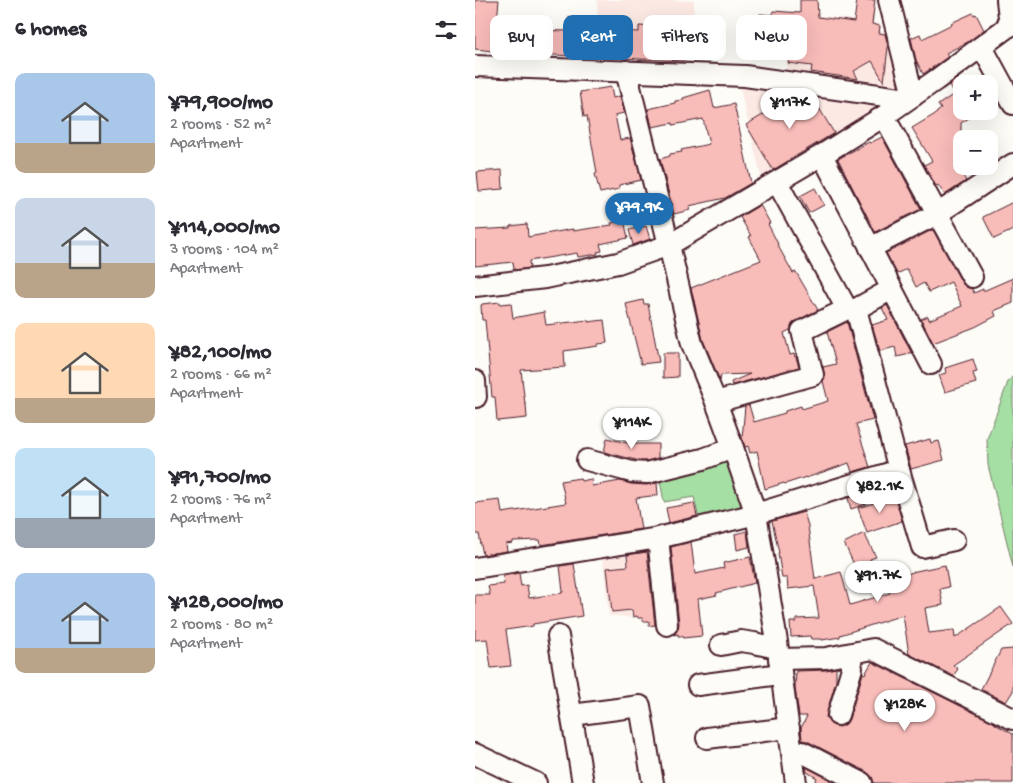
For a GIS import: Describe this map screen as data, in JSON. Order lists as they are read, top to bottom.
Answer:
{
  "page": {
    "heading": "6 homes",
    "chip": [
      "Buy",
      "Rent",
      "Filters",
      "New"
    ],
    "list": [
      {
        "name": "¥79,900/mo",
        "note": "2 rooms · 52 m² · Apartment"
      },
      {
        "name": "¥114,000/mo",
        "note": "3 rooms · 104 m² · Apartment"
      },
      {
        "name": "¥82,100/mo",
        "note": "2 rooms · 66 m² · Apartment"
      },
      {
        "name": "¥91,700/mo",
        "note": "2 rooms · 76 m² · Apartment"
      },
      {
        "name": "¥128,000/mo",
        "note": "2 rooms · 80 m² · Apartment"
      }
    ],
    "map_buttons": ["+", "−"],
    "price": [
      "¥117K",
      "¥79.9K",
      "¥114K",
      "¥82.1K",
      "¥91.7K",
      "¥128K"
    ]
  }
}
